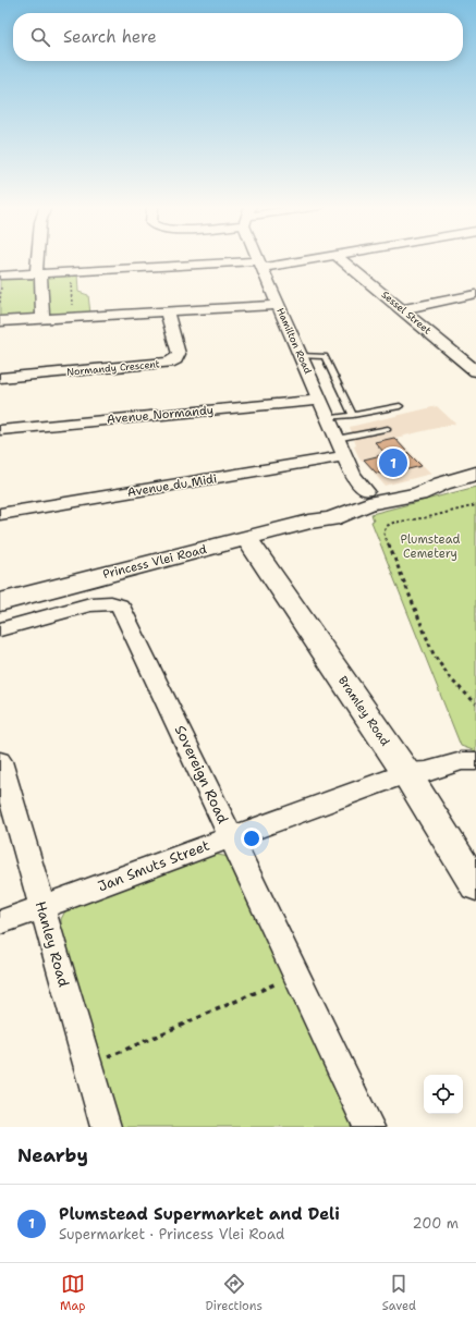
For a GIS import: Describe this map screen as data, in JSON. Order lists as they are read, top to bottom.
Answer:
{
  "streets": {
    "street": [
      "Sessel Street",
      "Hamilton Road",
      "Normandy Crescent",
      "Avenue Normandy",
      "Avenue du Midi",
      "Princess Vlei Road",
      "Bramley Road",
      "Sovereign Road",
      "Jan Smuts Street",
      "Hanley Road"
    ]
  },
  "crossings": [
    ["Hamilton Road", "Avenue Normandy"],
    ["Hamilton Road", "Avenue du Midi"],
    ["Hamilton Road", "Princess Vlei Road"],
    ["Princess Vlei Road", "Bramley Road"],
    ["Bramley Road", "Jan Smuts Street"],
    ["Sovereign Road", "Jan Smuts Street"],
    ["Jan Smuts Street", "Hanley Road"]
  ],
  "parks": ["Plumstead Cemetery"],
  "page": {
    "search": "Search here",
    "pins": "1",
    "heading": "Nearby",
    "list": [
      {
        "mark": "1",
        "name": "Plumstead Supermarket and Deli",
        "note": "Supermarket · Princess Vlei Road",
        "value": "200 m"
      }
    ],
    "nav": ["Map", "Directions", "Saved"]
  }
}
